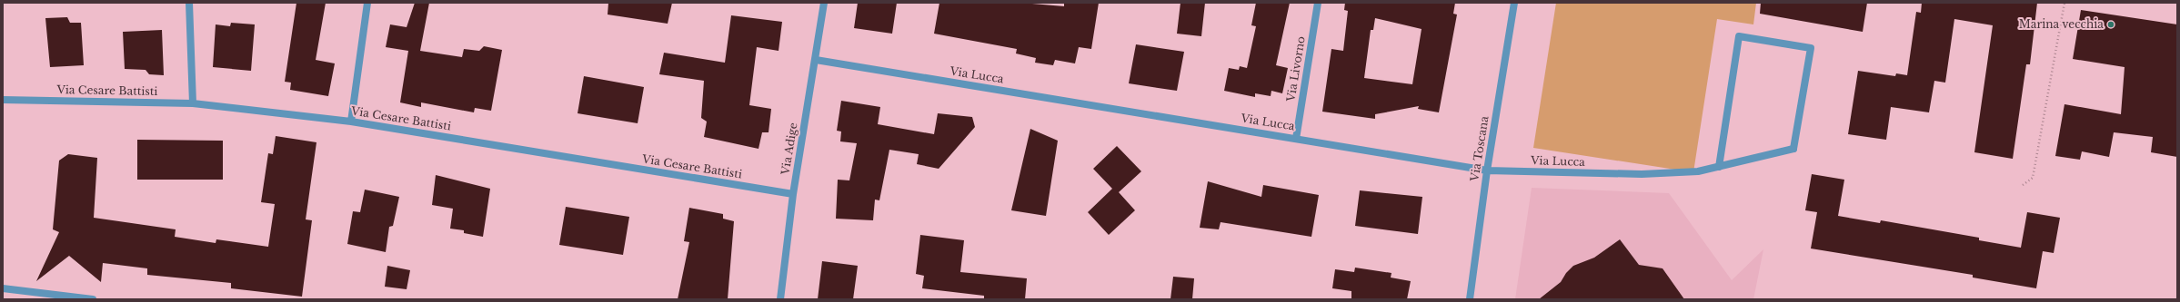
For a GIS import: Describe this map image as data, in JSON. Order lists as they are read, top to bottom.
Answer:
{
  "streets": {
    "street": [
      "Via Livorno",
      "Via Lucca",
      "Via Cesare Battisti",
      "Via Adige",
      "Via Toscana"
    ]
  },
  "crossings": [
    ["Via Livorno", "Via Lucca"],
    ["Via Lucca", "Via Adige"],
    ["Via Lucca", "Via Toscana"],
    ["Via Cesare Battisti", "Via Adige"]
  ],
  "places": ["Marina vecchia"]
}
